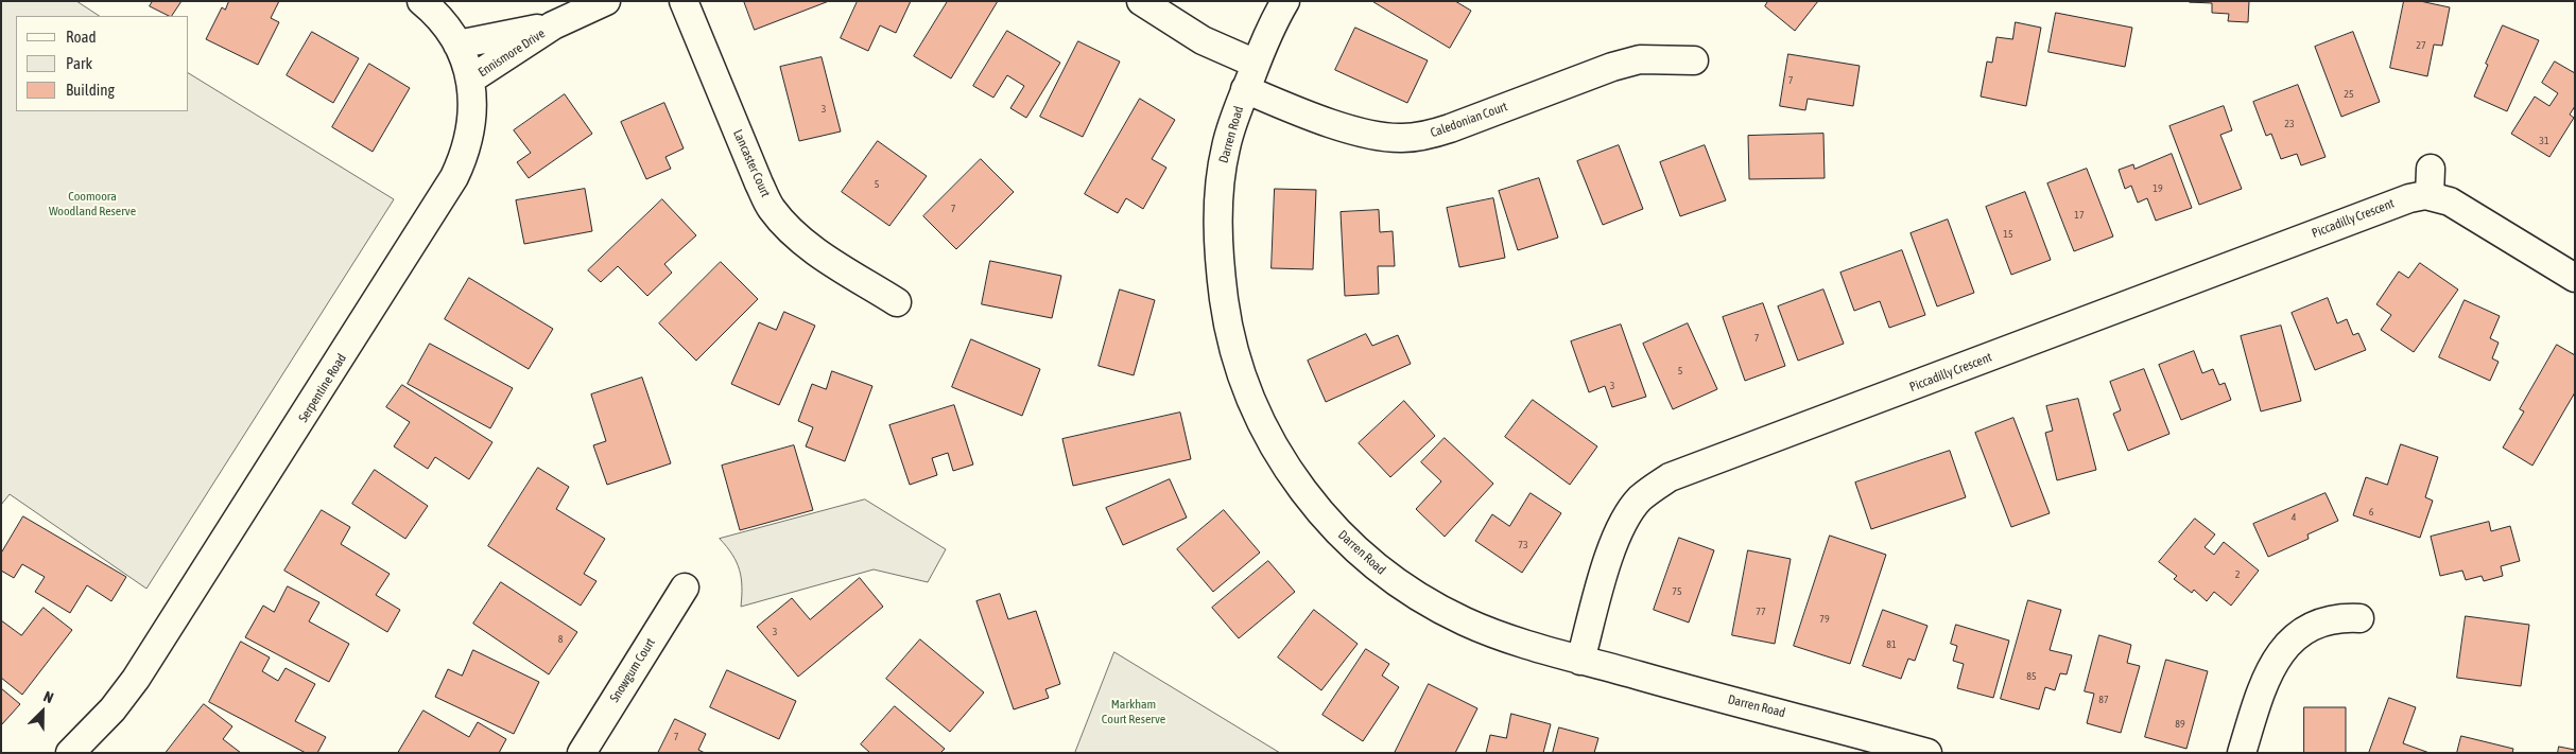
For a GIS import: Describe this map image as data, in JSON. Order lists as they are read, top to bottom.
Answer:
{
  "streets": {
    "street": [
      "Ennismore Drive",
      "Caledonian Court",
      "Darren Road",
      "Lancaster Court",
      "Piccadilly Crescent",
      "Serpentine Road",
      "Snowgum Court"
    ]
  },
  "crossings": [
    ["Ennismore Drive", "Serpentine Road"],
    ["Caledonian Court", "Darren Road"],
    ["Darren Road", "Piccadilly Crescent"]
  ],
  "parks": ["Coomoora Woodland Reserve", "Markham Court Reserve"],
  "house_numbers": [
    "27",
    "7",
    "25",
    "3",
    "23",
    "31",
    "5",
    "19",
    "7",
    "17",
    "15",
    "7",
    "5",
    "3",
    "6",
    "4",
    "73",
    "2",
    "75",
    "77",
    "79",
    "3",
    "8",
    "81",
    "85",
    "87",
    "89",
    "7"
  ],
  "legend": ["Road", "Park", "Building"],
  "north": "top right"
}
